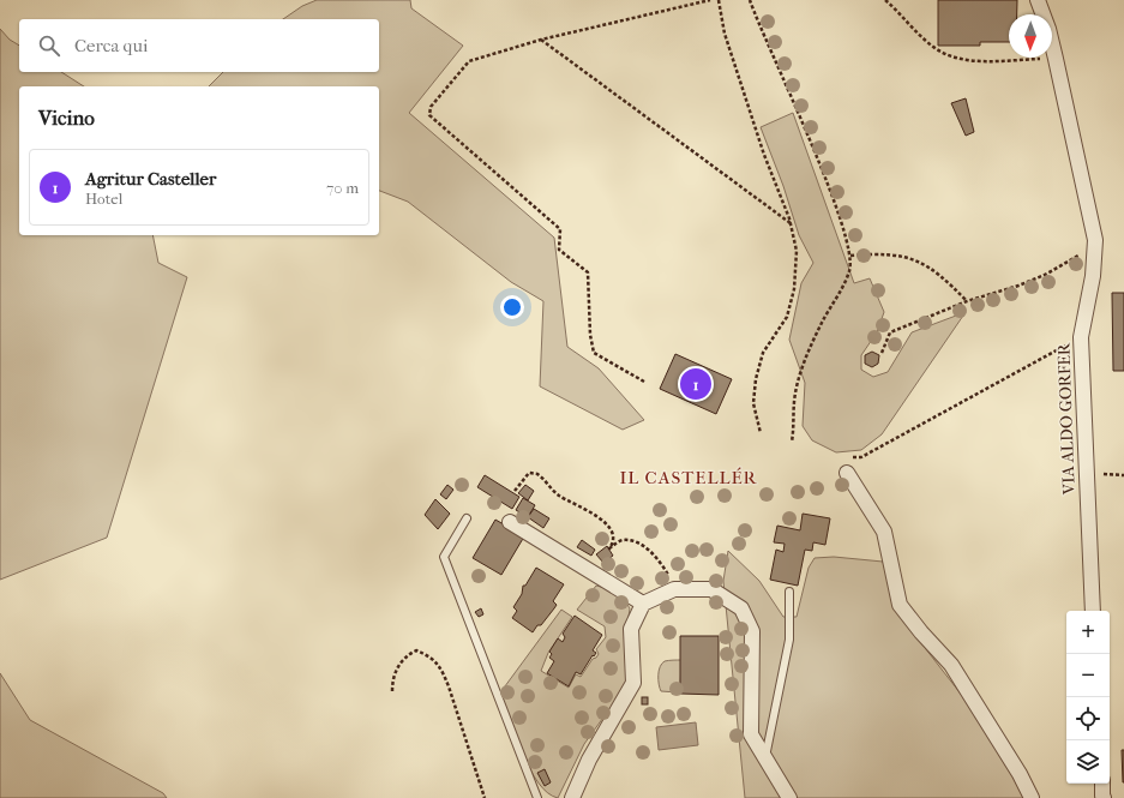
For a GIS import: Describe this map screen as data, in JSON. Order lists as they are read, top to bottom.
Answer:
{
  "streets": {
    "street": ["VIA ALDO GORFER"]
  },
  "districts": ["IL CASTELLÉR"],
  "north": "bottom",
  "page": {
    "search": "Cerca qui",
    "heading": "Vicino",
    "list": [
      {
        "mark": "1",
        "name": "Agritur Casteller",
        "note": "Hotel",
        "value": "70 m"
      }
    ],
    "pins": "1",
    "map_buttons": ["+", "−"]
  }
}
